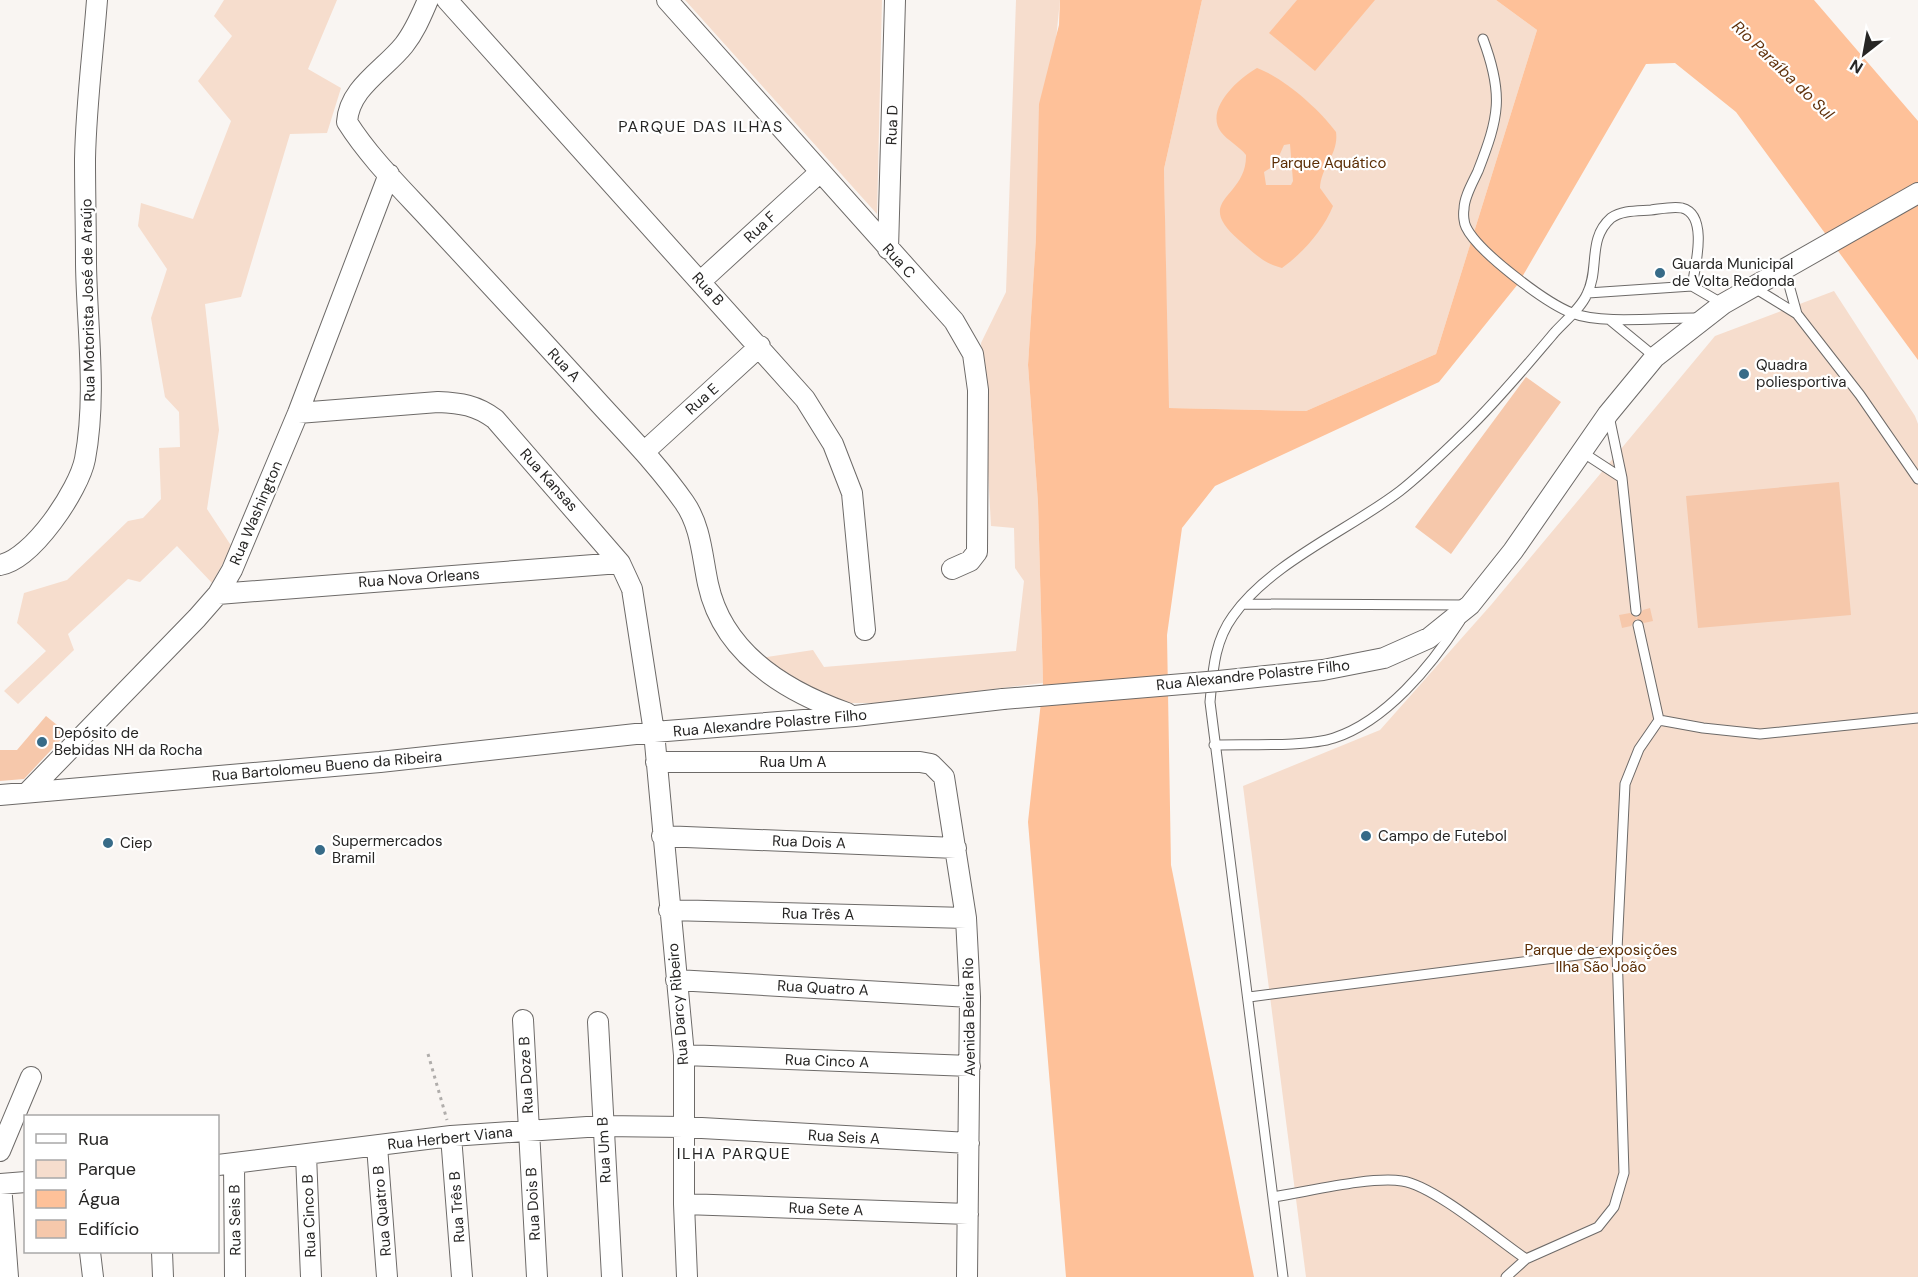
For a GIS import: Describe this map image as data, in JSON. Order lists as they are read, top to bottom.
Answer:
{
  "streets": {
    "street": [
      "Rua D",
      "Rua F",
      "Rua C",
      "Rua B",
      "Rua Motorista José de Araújo",
      "Rua A",
      "Rua E",
      "Rua Kansas",
      "Rua Washington",
      "Rua Nova Orleans",
      "Rua Alexandre Polastre Filho",
      "Rua Um A",
      "Rua Bartolomeu Bueno da Ribeira",
      "Rua Dois A",
      "Rua Três A",
      "Rua Quatro A",
      "Rua Darcy Ribeiro",
      "Avenida Beira Rio",
      "Rua Cinco A",
      "Rua Doze B",
      "Rua Seis A",
      "Rua Herbert Viana",
      "Rua Um B",
      "Rua Dois B",
      "Rua Três B",
      "Rua Sete A",
      "Rua Quatro B",
      "Rua Cinco B",
      "Rua Seis B"
    ]
  },
  "crossings": [
    ["Rua D", "Rua C"],
    ["Rua F", "Rua C"],
    ["Rua F", "Rua B"],
    ["Rua B", "Rua E"],
    ["Rua A", "Rua E"],
    ["Rua A", "Rua Washington"],
    ["Rua A", "Rua Alexandre Polastre Filho"],
    ["Rua Kansas", "Rua Washington"],
    ["Rua Kansas", "Rua Nova Orleans"],
    ["Rua Kansas", "Rua Alexandre Polastre Filho"],
    ["Rua Kansas", "Rua Bartolomeu Bueno da Ribeira"],
    ["Rua Kansas", "Rua Darcy Ribeiro"],
    ["Rua Washington", "Rua Nova Orleans"],
    ["Rua Washington", "Rua Bartolomeu Bueno da Ribeira"],
    ["Rua Alexandre Polastre Filho", "Rua Bartolomeu Bueno da Ribeira"],
    ["Rua Alexandre Polastre Filho", "Rua Darcy Ribeiro"],
    ["Rua Um A", "Rua Darcy Ribeiro"],
    ["Rua Um A", "Avenida Beira Rio"],
    ["Rua Bartolomeu Bueno da Ribeira", "Rua Darcy Ribeiro"],
    ["Rua Dois A", "Rua Darcy Ribeiro"],
    ["Rua Dois A", "Avenida Beira Rio"],
    ["Rua Três A", "Rua Darcy Ribeiro"],
    ["Rua Três A", "Avenida Beira Rio"],
    ["Rua Quatro A", "Rua Darcy Ribeiro"],
    ["Rua Quatro A", "Avenida Beira Rio"],
    ["Rua Darcy Ribeiro", "Rua Cinco A"],
    ["Rua Darcy Ribeiro", "Rua Seis A"],
    ["Rua Darcy Ribeiro", "Rua Herbert Viana"],
    ["Rua Darcy Ribeiro", "Rua Sete A"],
    ["Avenida Beira Rio", "Rua Cinco A"],
    ["Avenida Beira Rio", "Rua Seis A"],
    ["Avenida Beira Rio", "Rua Sete A"],
    ["Rua Doze B", "Rua Herbert Viana"],
    ["Rua Doze B", "Rua Dois B"],
    ["Rua Seis A", "Rua Herbert Viana"],
    ["Rua Herbert Viana", "Rua Um B"],
    ["Rua Herbert Viana", "Rua Dois B"],
    ["Rua Herbert Viana", "Rua Três B"],
    ["Rua Herbert Viana", "Rua Quatro B"],
    ["Rua Herbert Viana", "Rua Cinco B"],
    ["Rua Herbert Viana", "Rua Seis B"]
  ],
  "districts": ["PARQUE DAS ILHAS", "ILHA PARQUE"],
  "water": ["Rio Paraíba do Sul"],
  "parks": ["Parque Aquático", "Parque de exposições Ilha São João"],
  "places": [
    "Guarda Municipal de Volta Redonda",
    "Quadra poliesportiva",
    "Depósito de Bebidas NH da Rocha",
    "Campo de Futebol",
    "Ciep",
    "Supermercados Bramil"
  ],
  "legend": [
    "Rua",
    "Parque",
    "Água",
    "Edifício"
  ],
  "north": "bottom left"
}
